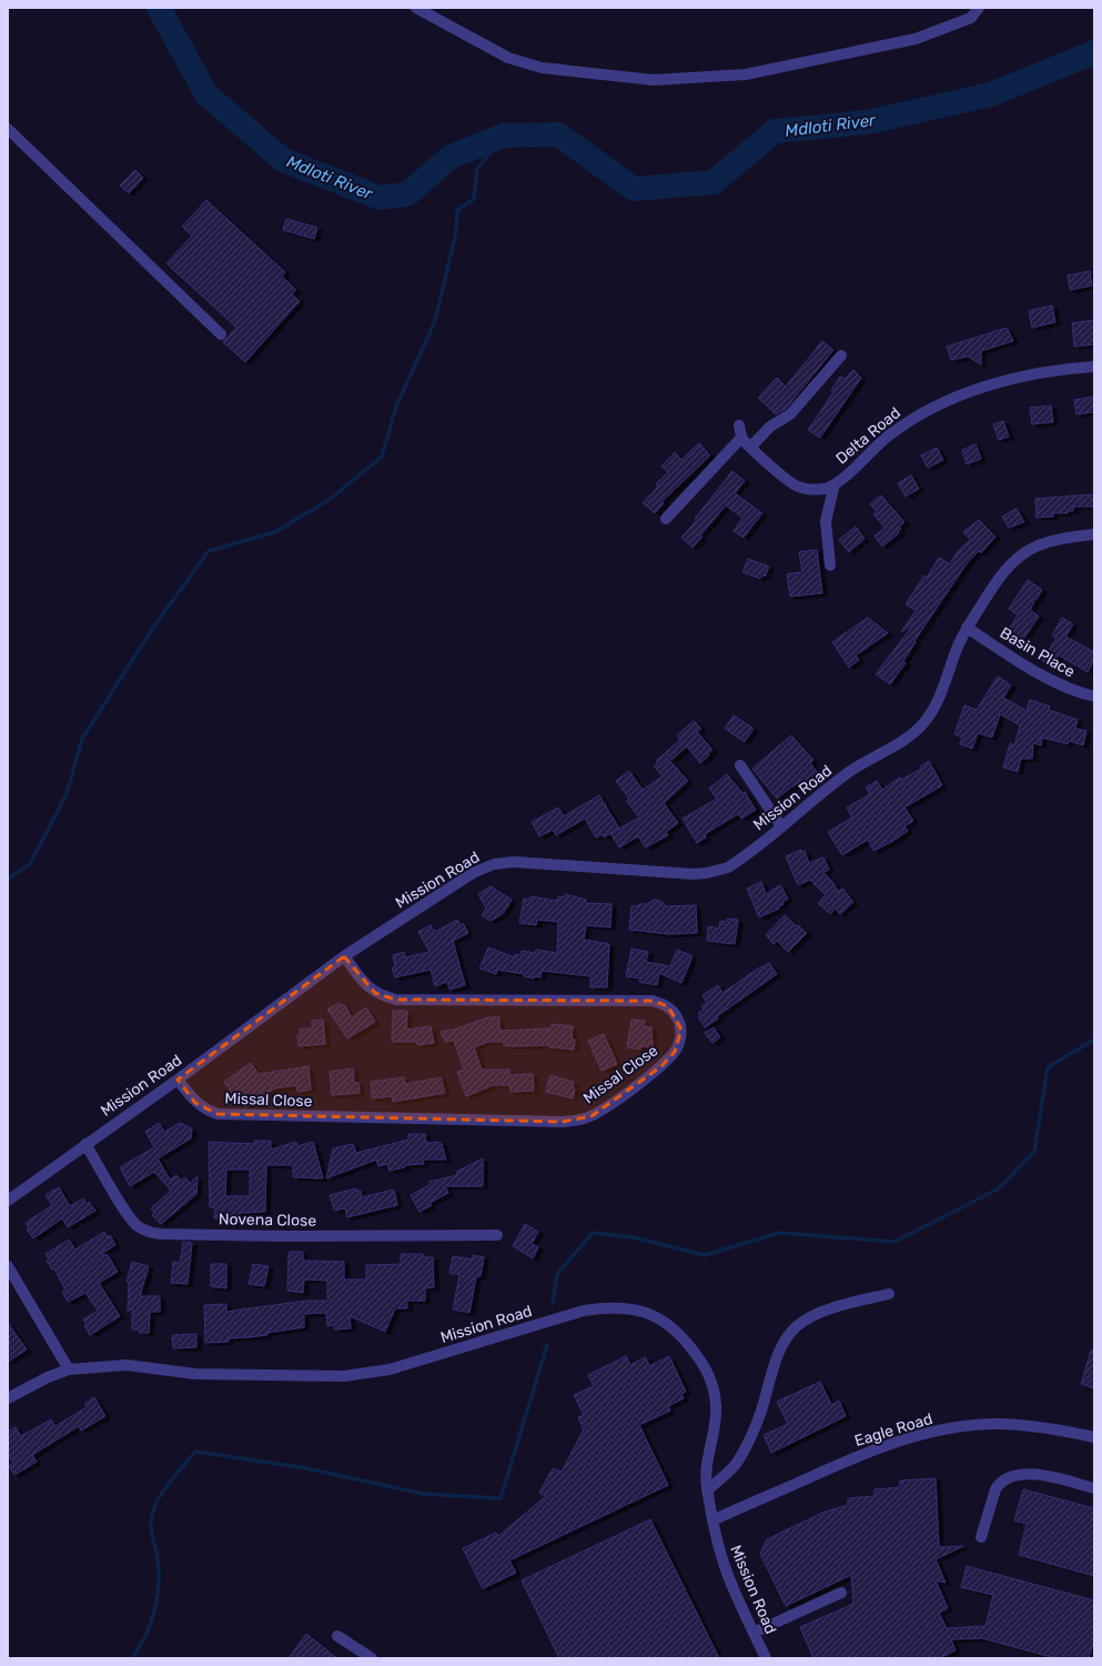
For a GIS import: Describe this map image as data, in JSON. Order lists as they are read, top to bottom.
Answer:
{
  "streets": {
    "street": [
      "Delta Road",
      "Basin Place",
      "Mission Road",
      "Missal Close",
      "Novena Close",
      "Eagle Road"
    ]
  },
  "crossings": [
    ["Basin Place", "Mission Road"],
    ["Mission Road", "Missal Close"],
    ["Mission Road", "Novena Close"],
    ["Mission Road", "Eagle Road"]
  ],
  "water": ["Mdloti River"]
}
